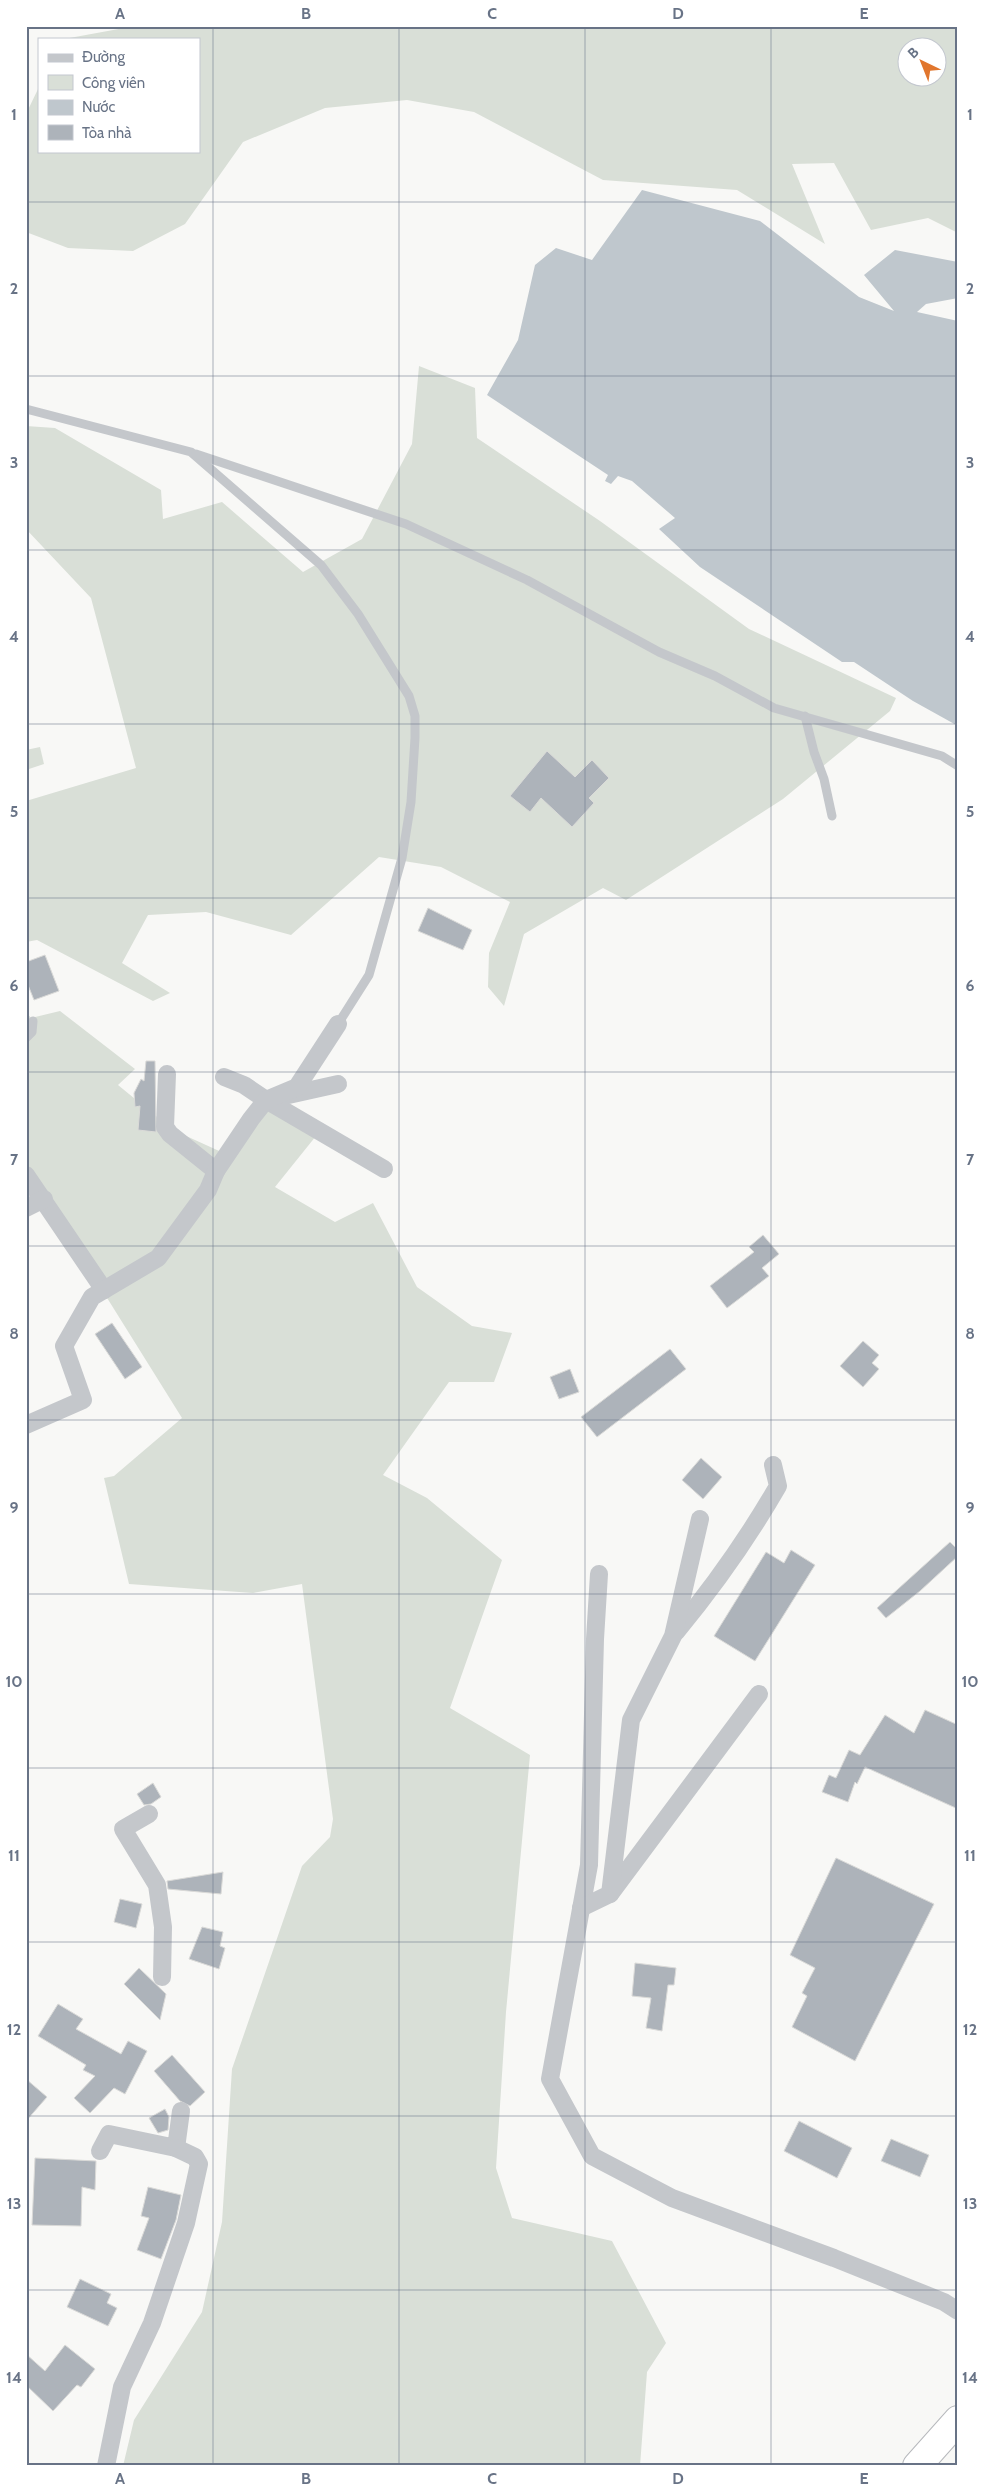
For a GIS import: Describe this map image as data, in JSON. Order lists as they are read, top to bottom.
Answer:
{
  "legend": [
    "Đường",
    "Công viên",
    "Nước",
    "Tòa nhà"
  ],
  "north": "top left",
  "grid": {
    "columns": [
      "A",
      "B",
      "C",
      "D",
      "E"
    ],
    "rows": [
      "1",
      "2",
      "3",
      "4",
      "5",
      "6",
      "7",
      "8",
      "9",
      "10",
      "11",
      "12",
      "13",
      "14"
    ]
  }
}
